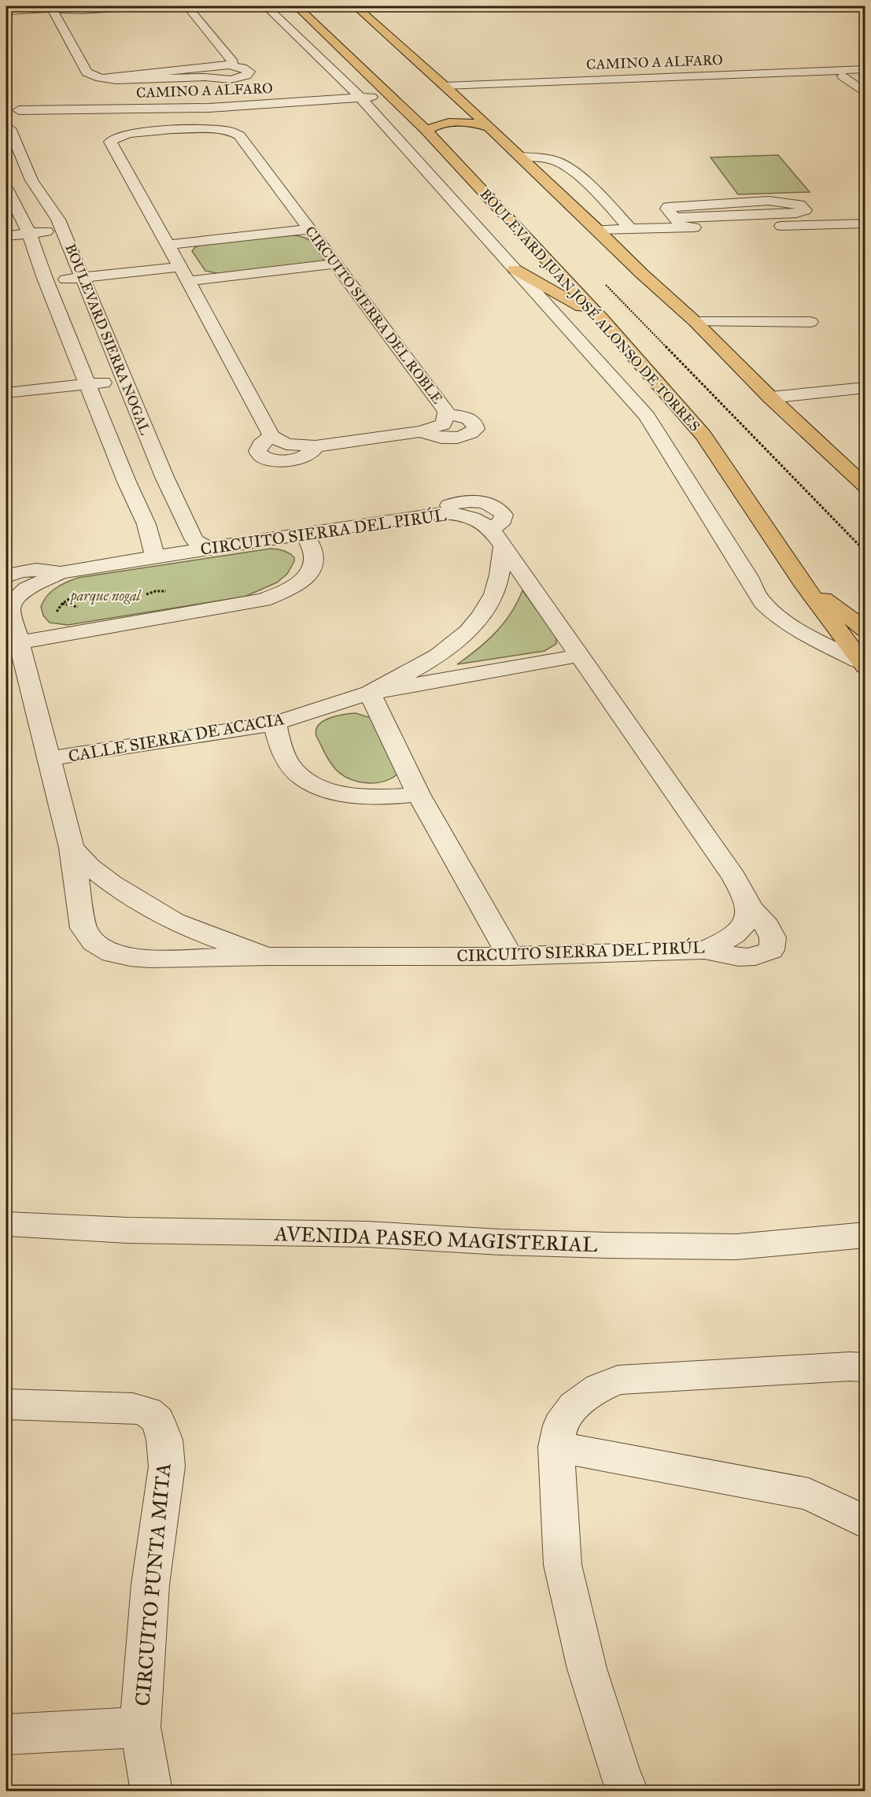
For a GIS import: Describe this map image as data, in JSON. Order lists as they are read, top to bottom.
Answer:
{
  "streets": {
    "main road": ["BOULEVARD JUAN JOSÉ ALONSO DE TORRES"],
    "street": [
      "CAMINO A ALFARO",
      "CIRCUITO SIERRA DEL ROBLE",
      "BOULEVARD SIERRA NOGAL",
      "CIRCUITO SIERRA DEL PIRÚL",
      "CALLE SIERRA DE ACACIA",
      "AVENIDA PASEO MAGISTERIAL",
      "CIRCUITO PUNTA MITA"
    ]
  },
  "crossings": [
    ["CAMINO A ALFARO", "BOULEVARD JUAN JOSÉ ALONSO DE TORRES"],
    ["CAMINO A ALFARO", "BOULEVARD SIERRA NOGAL"],
    ["BOULEVARD SIERRA NOGAL", "CIRCUITO SIERRA DEL PIRÚL"],
    ["CIRCUITO SIERRA DEL PIRÚL", "CALLE SIERRA DE ACACIA"]
  ],
  "parks": ["parque nogal"]
}
